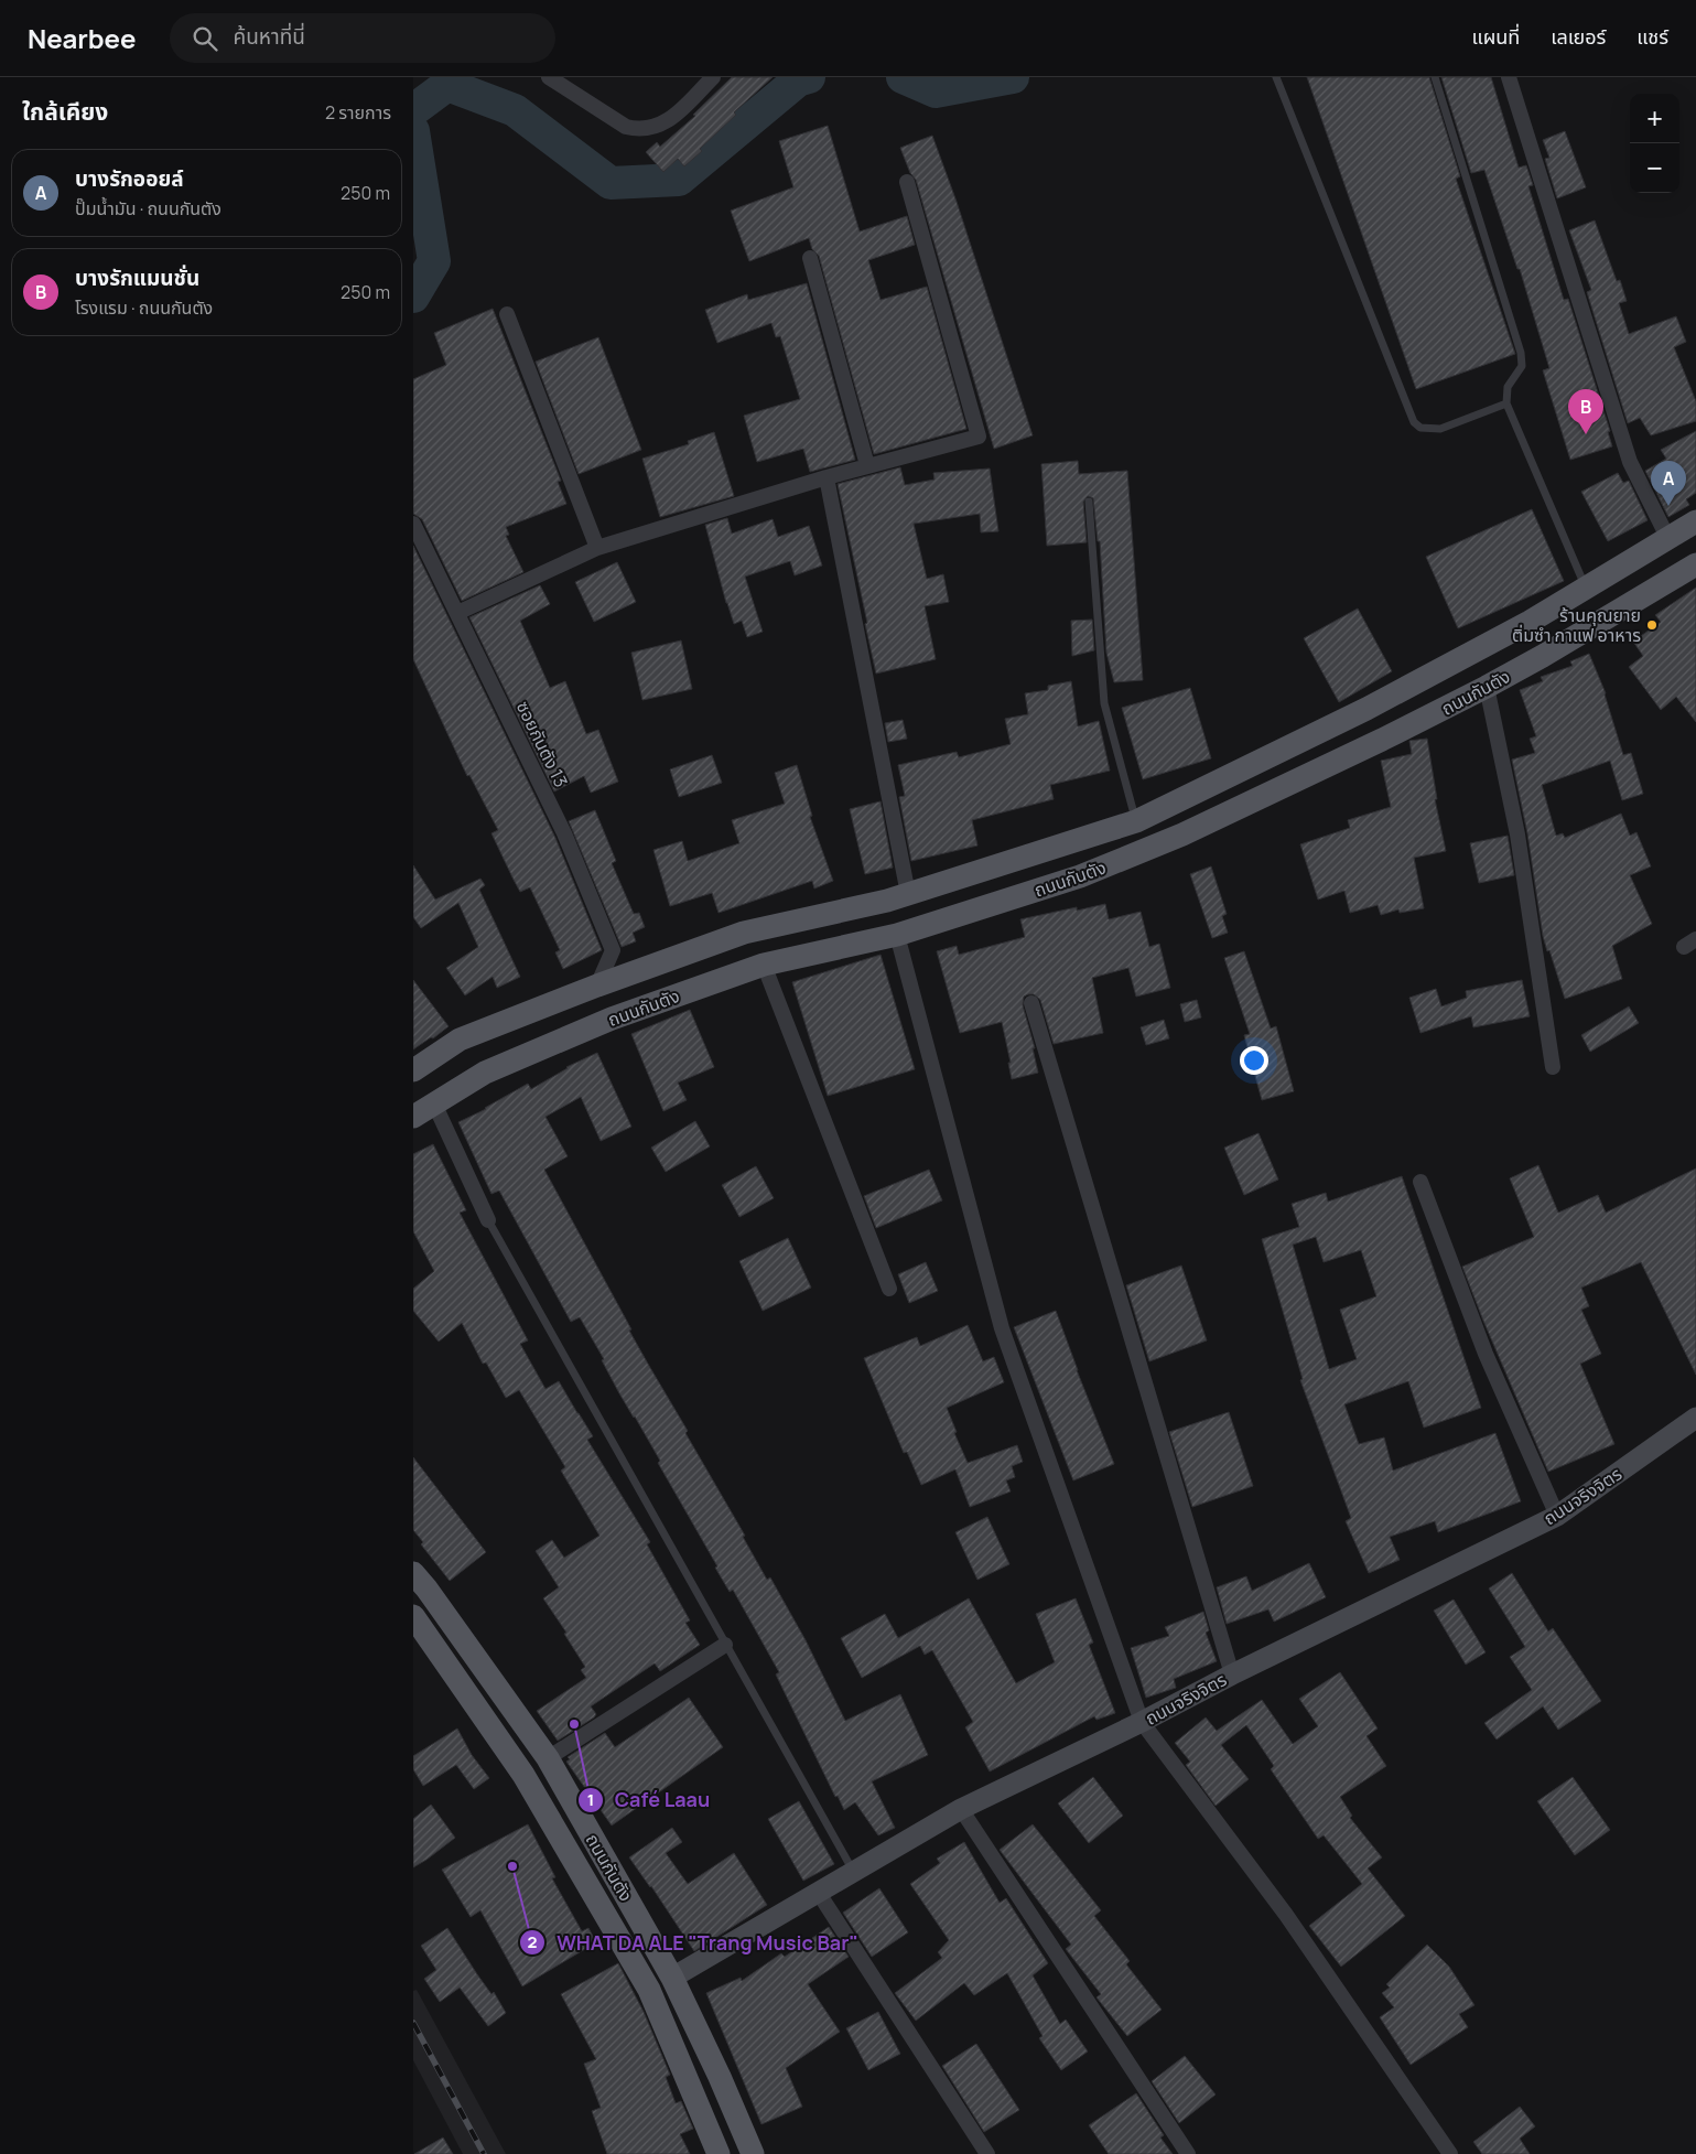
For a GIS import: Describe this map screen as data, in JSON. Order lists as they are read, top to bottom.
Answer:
{
  "streets": {
    "main road": ["ถนนกันตัง"],
    "street": ["ซอยกันตัง 13", "ถนนจริงจิตร"]
  },
  "crossings": [
    ["ถนนกันตัง", "ซอยกันตัง 13"],
    ["ถนนกันตัง", "ถนนจริงจิตร"]
  ],
  "places": ["ร้านคุณยาย ติ่มซำ กาแฟ อาหาร", "Café Laau", "WHAT DA ALE \"Trang Music Bar\""],
  "page": {
    "header": "Nearbee",
    "search": "ค้นหาที่นี่",
    "nav": ["แผนที่", "เลเยอร์", "แชร์"],
    "heading": ["ใกล้เคียง", "2 รายการ"],
    "map_buttons": ["+", "−"],
    "list": [
      {
        "mark": "A",
        "name": "บางรักออยล์",
        "note": "ปั๊มน้ำมัน · ถนนกันตัง",
        "value": "250 m"
      },
      {
        "mark": "B",
        "name": "บางรักแมนชั่น",
        "note": "โรงแรม · ถนนกันตัง",
        "value": "250 m"
      }
    ],
    "pins": ["B", "A"]
  }
}
